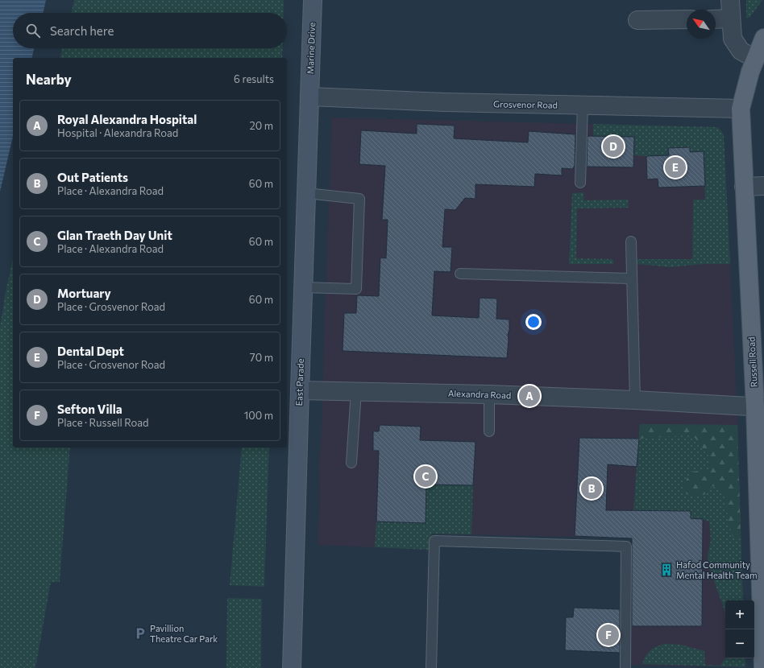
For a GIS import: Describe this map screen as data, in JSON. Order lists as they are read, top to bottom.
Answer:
{
  "streets": {
    "main road": ["Marine Drive", "Russell Road", "East Parade"],
    "street": ["Grosvenor Road", "Alexandra Road"]
  },
  "crossings": [
    ["Marine Drive", "Grosvenor Road"],
    ["Marine Drive", "East Parade"],
    ["Grosvenor Road", "Russell Road"],
    ["Grosvenor Road", "East Parade"],
    ["Russell Road", "Alexandra Road"],
    ["East Parade", "Alexandra Road"]
  ],
  "places": {
    "building": ["Hafod Community Mental Health Team"],
    "parking": ["Pavillion Theatre Car Park"]
  },
  "north": "top left",
  "page": {
    "search": "Search here",
    "heading": ["Nearby", "6 results"],
    "list": [
      {
        "mark": "A",
        "name": "Royal Alexandra Hospital",
        "note": "Hospital · Alexandra Road",
        "value": "20 m"
      },
      {
        "mark": "B",
        "name": "Out Patients",
        "note": "Place · Alexandra Road",
        "value": "60 m"
      },
      {
        "mark": "C",
        "name": "Glan Traeth Day Unit",
        "note": "Place · Alexandra Road",
        "value": "60 m"
      },
      {
        "mark": "D",
        "name": "Mortuary",
        "note": "Place · Grosvenor Road",
        "value": "60 m"
      },
      {
        "mark": "E",
        "name": "Dental Dept",
        "note": "Place · Grosvenor Road",
        "value": "70 m"
      },
      {
        "mark": "F",
        "name": "Sefton Villa",
        "note": "Place · Russell Road",
        "value": "100 m"
      }
    ],
    "pins": [
      "D",
      "E",
      "A",
      "C",
      "B",
      "F"
    ],
    "map_buttons": ["+", "−"]
  }
}
